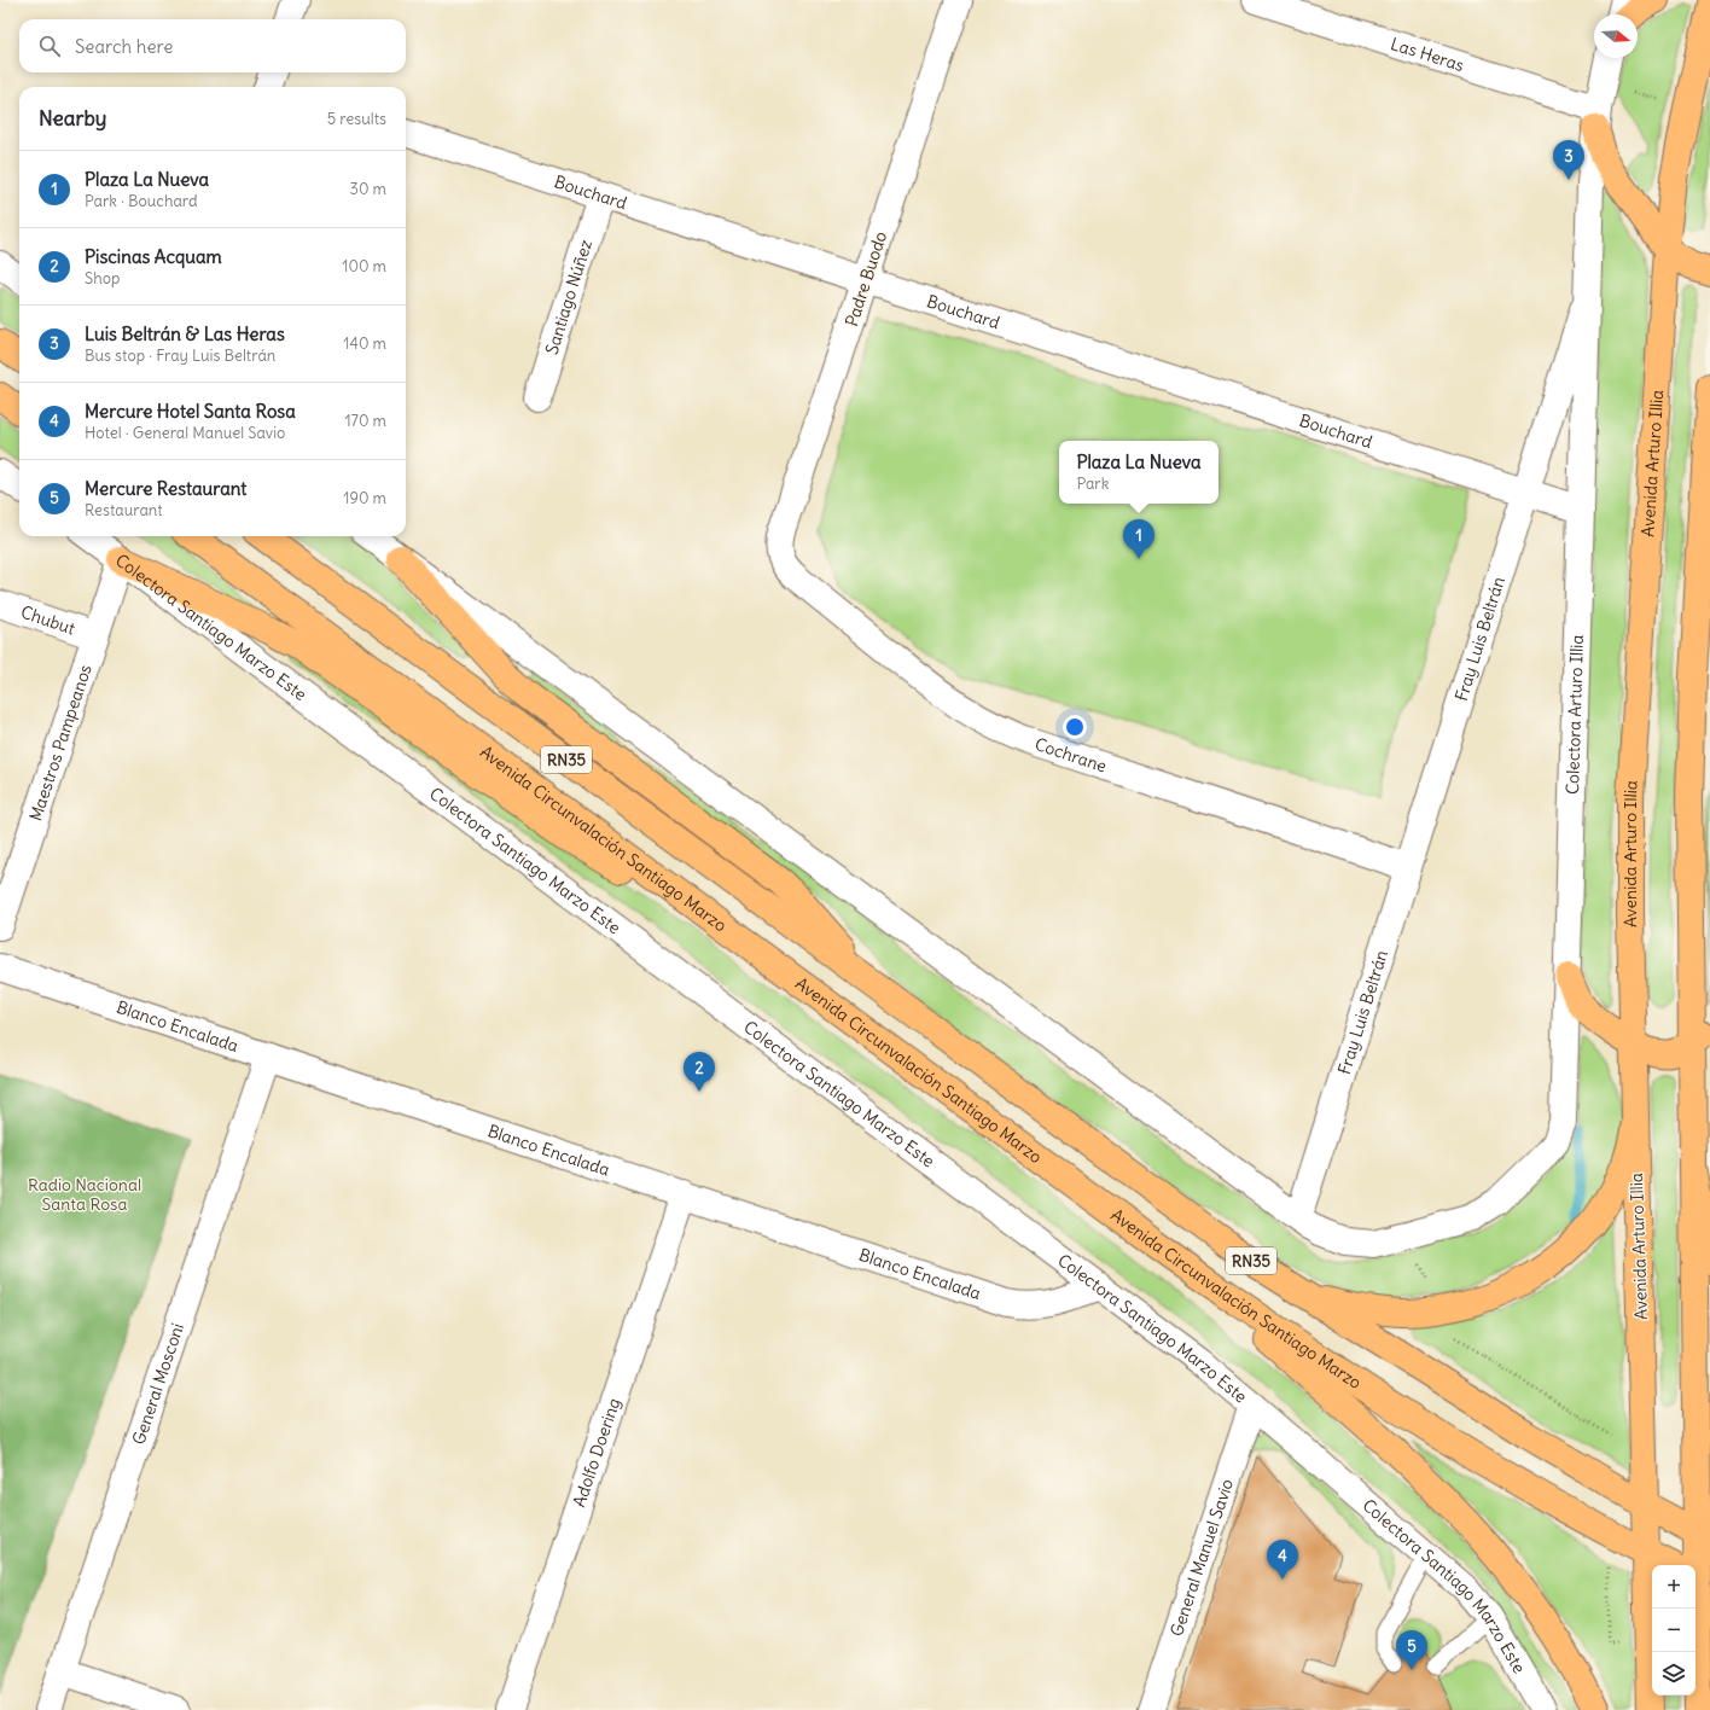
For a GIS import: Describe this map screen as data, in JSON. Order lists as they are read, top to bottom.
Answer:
{
  "streets": {
    "main road": ["Avenida Arturo Illia", "RN35", "Avenida Circunvalación Santiago Marzo"],
    "street": [
      "Las Heras",
      "Bouchard",
      "Padre Buodo",
      "Santiago Núñez",
      "Chubut",
      "Colectora Santiago Marzo Este",
      "Fray Luis Beltrán",
      "Colectora Arturo Illia",
      "Maestros Pampeanos",
      "Cochrane",
      "Blanco Encalada",
      "General Mosconi",
      "Adolfo Doering",
      "General Manuel Savio"
    ]
  },
  "crossings": [
    ["Las Heras", "Fray Luis Beltrán"],
    ["Bouchard", "Padre Buodo"],
    ["Bouchard", "Santiago Núñez"],
    ["Bouchard", "Fray Luis Beltrán"],
    ["Bouchard", "Colectora Arturo Illia"],
    ["Padre Buodo", "Cochrane"],
    ["Avenida Arturo Illia", "RN35"],
    ["Avenida Arturo Illia", "Avenida Circunvalación Santiago Marzo"],
    ["Chubut", "Maestros Pampeanos"],
    ["Colectora Santiago Marzo Este", "Maestros Pampeanos"],
    ["Colectora Santiago Marzo Este", "Blanco Encalada"],
    ["Colectora Santiago Marzo Este", "General Manuel Savio"],
    ["Fray Luis Beltrán", "Colectora Arturo Illia"],
    ["Fray Luis Beltrán", "Cochrane"],
    ["Blanco Encalada", "General Mosconi"],
    ["Blanco Encalada", "Adolfo Doering"]
  ],
  "parks": ["Radio Nacional Santa Rosa"],
  "north": "right",
  "page": {
    "search": "Search here",
    "heading": ["Nearby", "5 results"],
    "pins": [
      "3",
      "1",
      "2",
      "4",
      "5"
    ],
    "list": [
      {
        "mark": "1",
        "name": "Plaza La Nueva",
        "note": "Park · Bouchard",
        "value": "30 m"
      },
      {
        "mark": "2",
        "name": "Piscinas Acquam",
        "note": "Shop",
        "value": "100 m"
      },
      {
        "mark": "3",
        "name": "Luis Beltrán & Las Heras",
        "note": "Bus stop · Fray Luis Beltrán",
        "value": "140 m"
      },
      {
        "mark": "4",
        "name": "Mercure Hotel Santa Rosa",
        "note": "Hotel · General Manuel Savio",
        "value": "170 m"
      },
      {
        "mark": "5",
        "name": "Mercure Restaurant",
        "note": "Restaurant",
        "value": "190 m"
      }
    ],
    "popup": ["Plaza La Nueva", "Park"],
    "map_buttons": ["+", "−"]
  }
}
